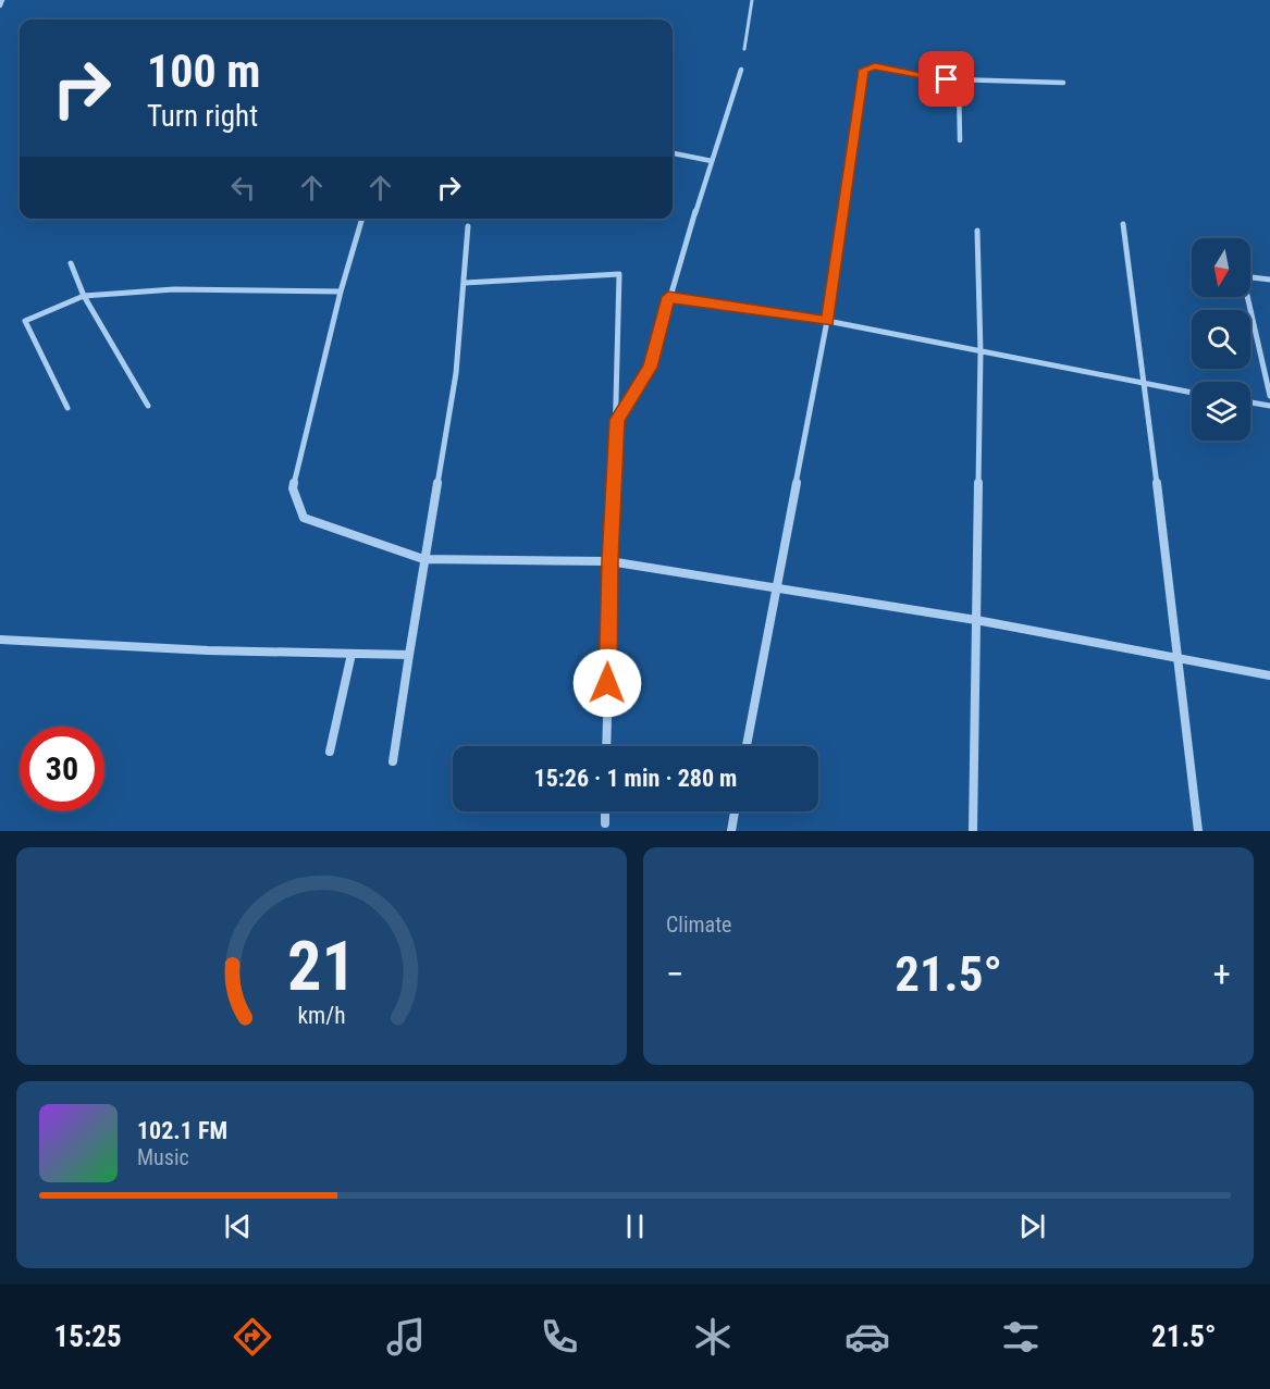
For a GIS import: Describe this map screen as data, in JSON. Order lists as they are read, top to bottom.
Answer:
{
  "north": "bottom",
  "page": {
    "turn": ["100 m", "Turn right"],
    "limit": "30",
    "trip": "15:26 · 1 min · 280 m",
    "tile": "Climate",
    "heat": ["−", "21.5°", "+"],
    "song": ["102.1 FM", "Music"],
    "tabs": ["15:25", "21.5°"],
    "gauge": ["21", "km/h"]
  }
}
